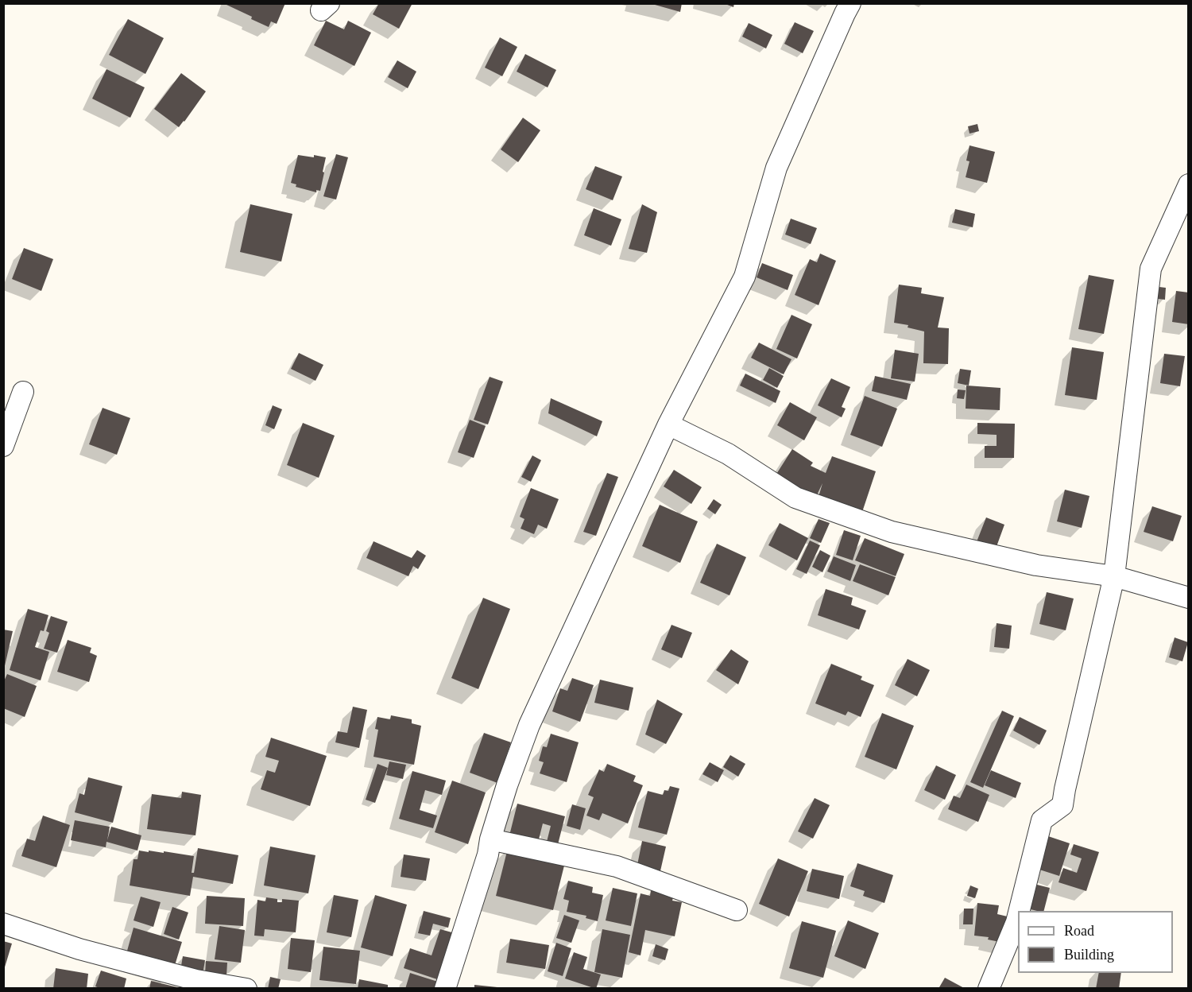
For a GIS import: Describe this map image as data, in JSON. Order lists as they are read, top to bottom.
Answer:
{
  "legend": ["Road", "Building"]
}
